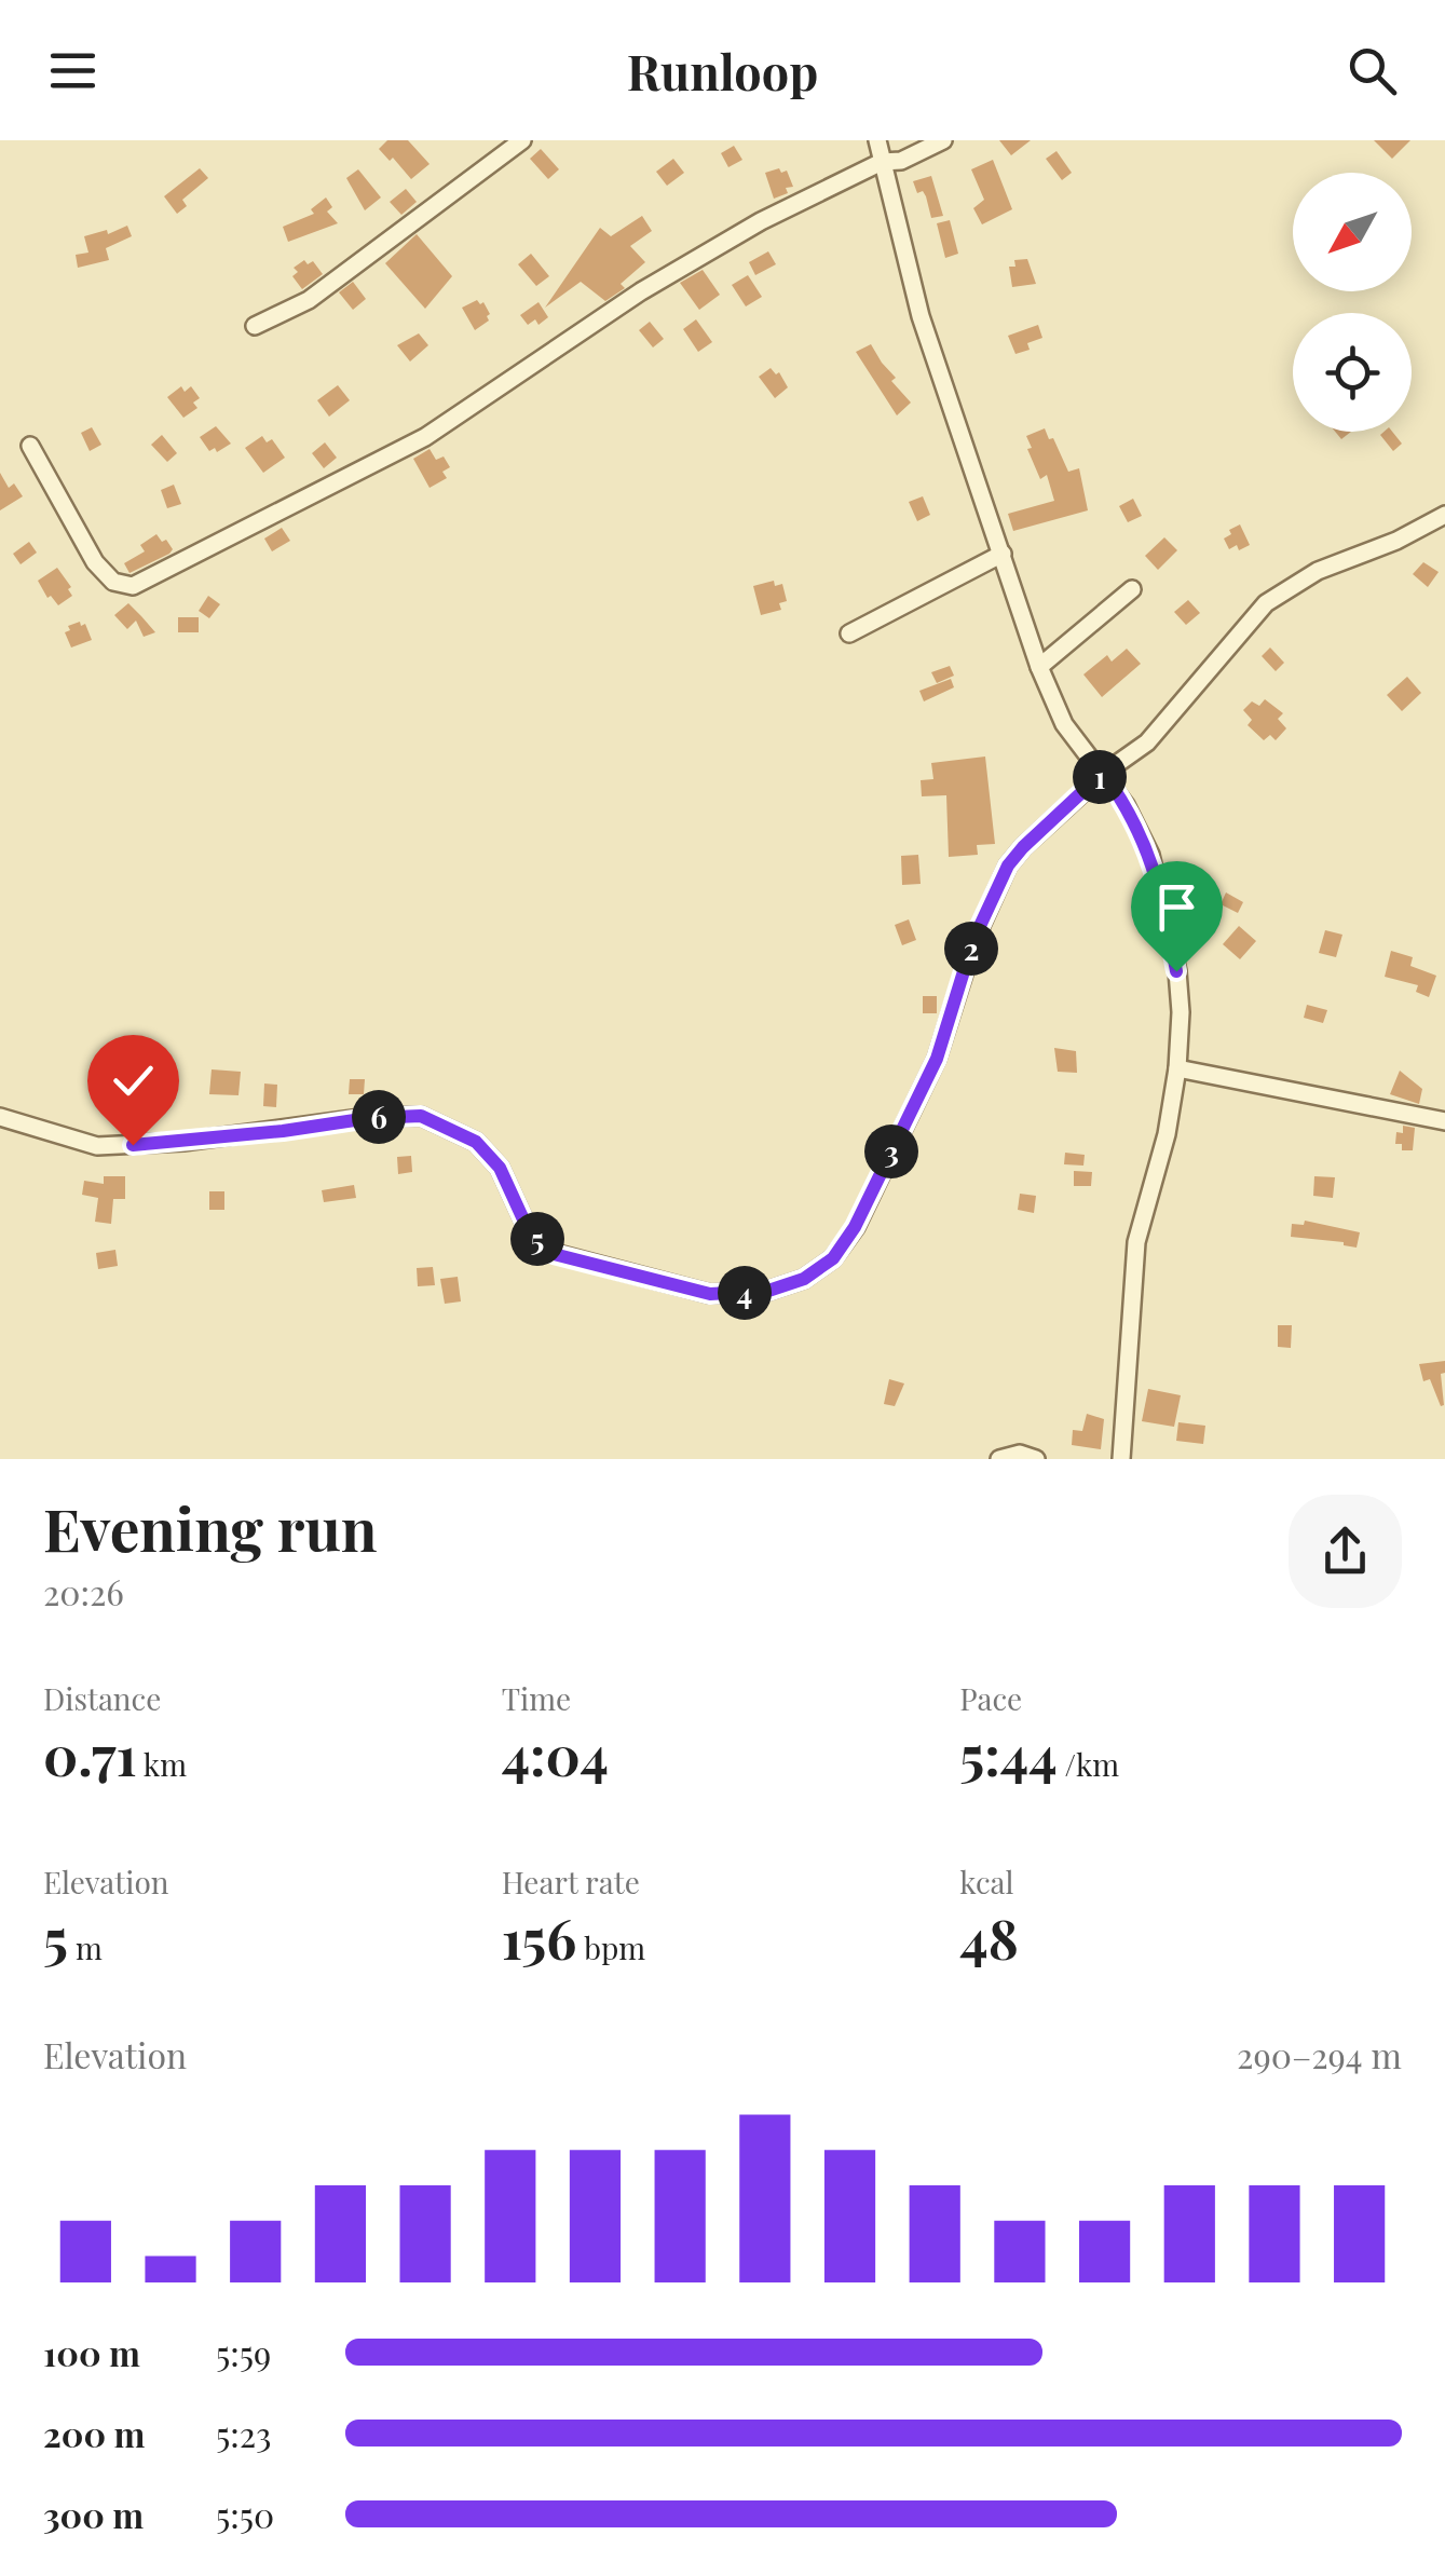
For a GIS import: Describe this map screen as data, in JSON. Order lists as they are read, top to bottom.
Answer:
{
  "north": "bottom left",
  "page": {
    "header": "Runloop",
    "pins": [
      "1",
      "2",
      "6",
      "3",
      "5",
      "4"
    ],
    "heading": ["Evening run", "20:26"],
    "stats": [
      ["Distance", "0.71 km"],
      ["Time", "4:04"],
      ["Pace", "5:44 /km"],
      ["Elevation", "5 m"],
      ["Heart rate", "156 bpm"],
      ["kcal", "48"]
    ],
    "chart": ["Elevation", "290–294 m"],
    "list": [
      {
        "name": "100 m",
        "note": "5:59"
      },
      {
        "name": "200 m",
        "note": "5:23"
      },
      {
        "name": "300 m",
        "note": "5:50"
      }
    ]
  }
}
